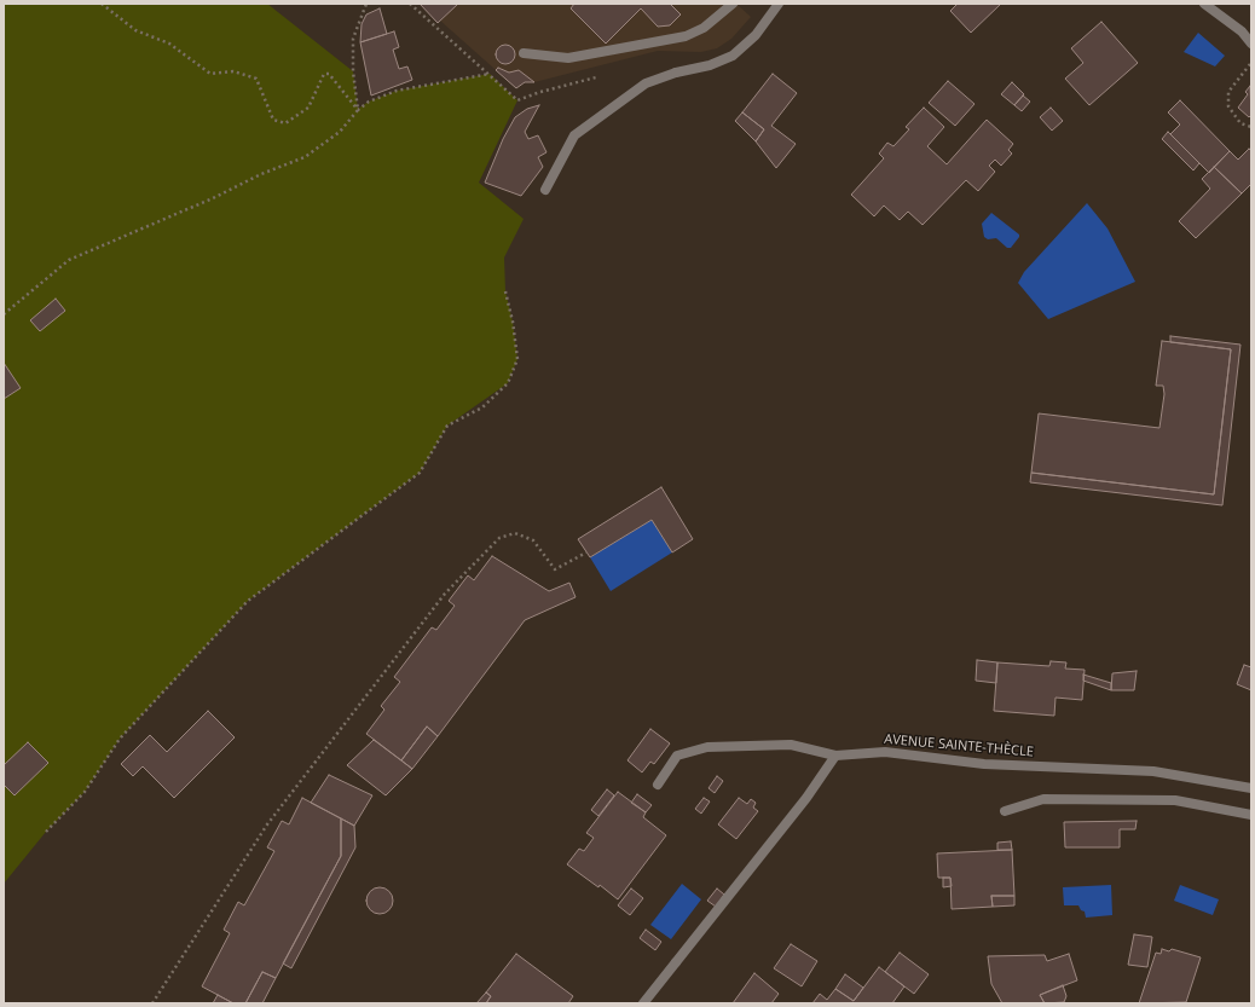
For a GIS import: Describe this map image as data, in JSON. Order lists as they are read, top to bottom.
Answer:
{
  "streets": {
    "street": ["AVENUE SAINTE-THÈCLE"]
  }
}
